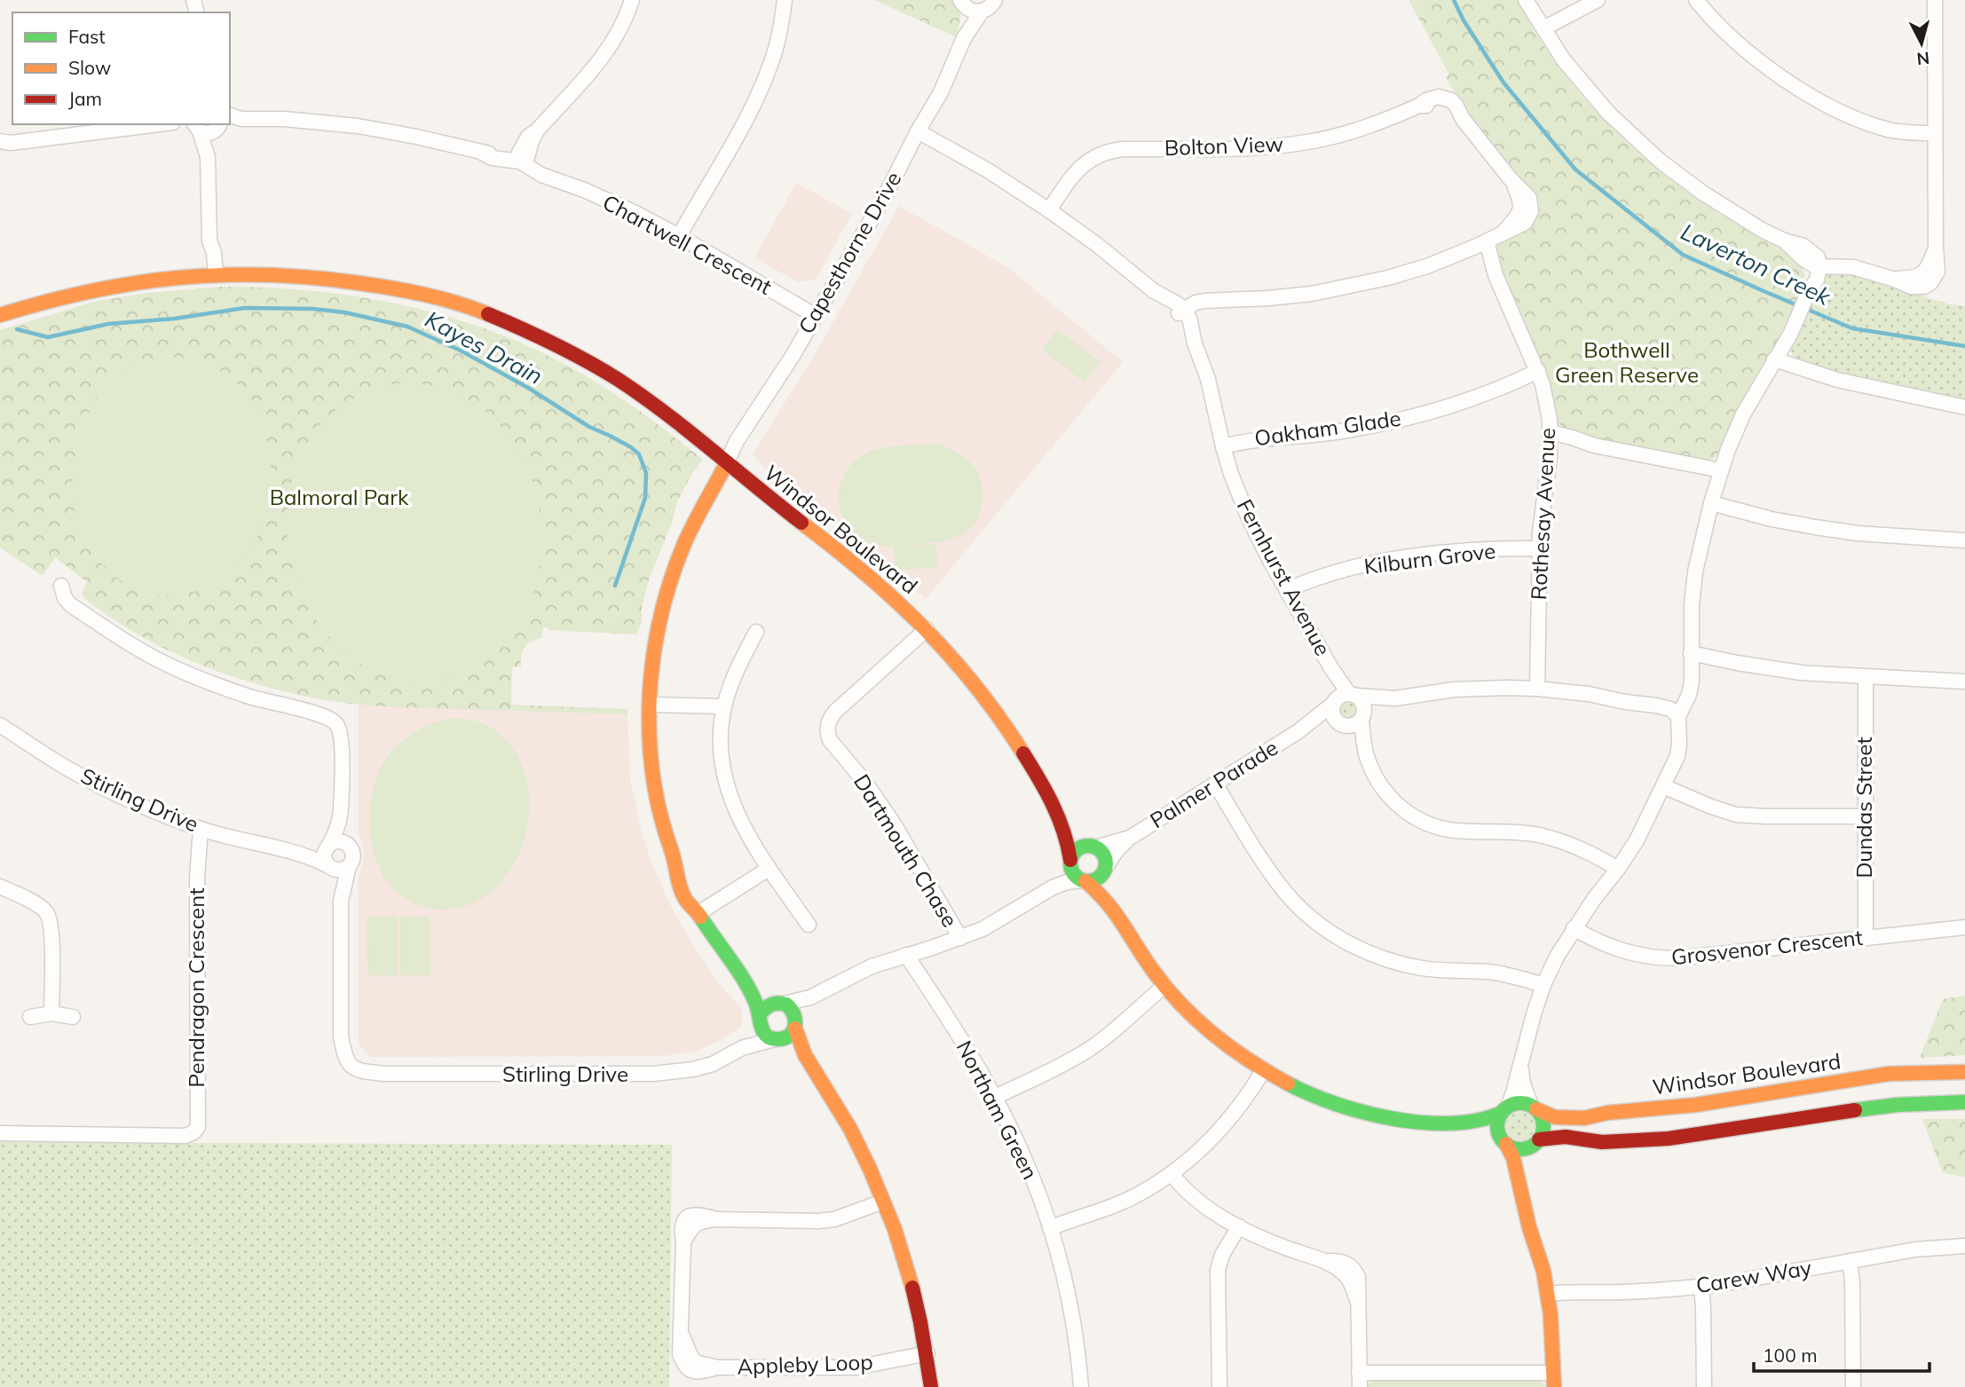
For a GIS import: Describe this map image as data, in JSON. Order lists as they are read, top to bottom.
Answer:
{
  "streets": {
    "street": [
      "Bolton View",
      "Chartwell Crescent",
      "Capesthorne Drive",
      "Oakham Glade",
      "Rothesay Avenue",
      "Windsor Boulevard",
      "Kilburn Grove",
      "Fernhurst Avenue",
      "Palmer Parade",
      "Stirling Drive",
      "Dundas Street",
      "Dartmouth Chase",
      "Grosvenor Crescent",
      "Pendragon Crescent",
      "Northam Green",
      "Carew Way",
      "Appleby Loop"
    ]
  },
  "crossings": [
    ["Bolton View", "Rothesay Avenue"],
    ["Chartwell Crescent", "Capesthorne Drive"],
    ["Capesthorne Drive", "Windsor Boulevard"],
    ["Oakham Glade", "Rothesay Avenue"],
    ["Oakham Glade", "Fernhurst Avenue"],
    ["Rothesay Avenue", "Kilburn Grove"],
    ["Windsor Boulevard", "Palmer Parade"],
    ["Windsor Boulevard", "Dartmouth Chase"],
    ["Kilburn Grove", "Fernhurst Avenue"],
    ["Fernhurst Avenue", "Palmer Parade"],
    ["Stirling Drive", "Pendragon Crescent"],
    ["Dundas Street", "Grosvenor Crescent"]
  ],
  "water": ["Laverton Creek", "Kayes Drain"],
  "parks": ["Bothwell Green Reserve", "Balmoral Park"],
  "legend": ["Fast", "Slow", "Jam"],
  "scale_bar": "100 m",
  "north": "bottom"
}
